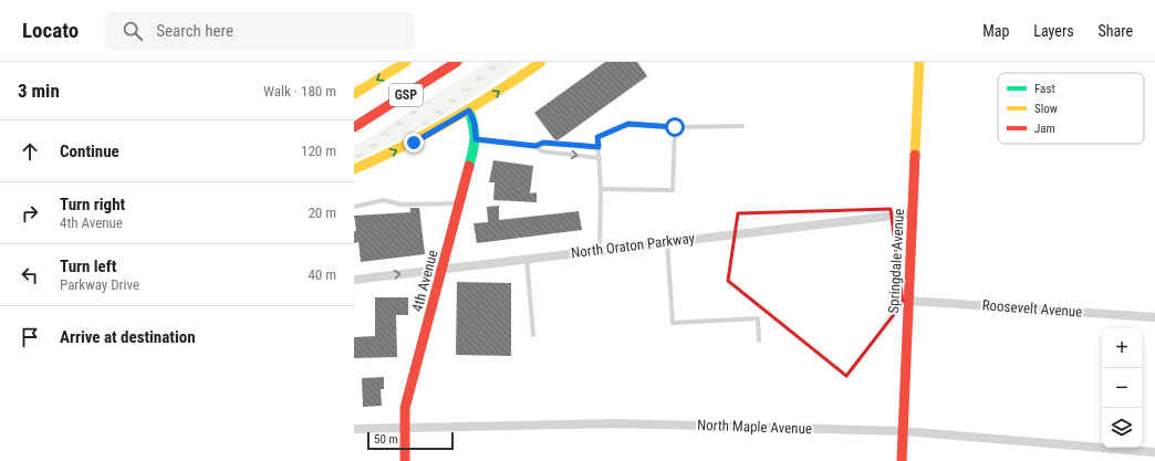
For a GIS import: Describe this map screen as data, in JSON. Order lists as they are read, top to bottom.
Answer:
{
  "streets": {
    "main road": ["GSP", "Springdale Avenue", "4th Avenue"],
    "street": ["North Oraton Parkway", "Roosevelt Avenue", "North Maple Avenue"]
  },
  "crossings": [
    ["North Oraton Parkway", "Springdale Avenue"],
    ["North Oraton Parkway", "4th Avenue"],
    ["Springdale Avenue", "Roosevelt Avenue"],
    ["Springdale Avenue", "North Maple Avenue"],
    ["4th Avenue", "North Maple Avenue"]
  ],
  "legend": ["Fast", "Slow", "Jam"],
  "scale_bar": "50 m",
  "page": {
    "header": "Locato",
    "search": "Search here",
    "nav": ["Map", "Layers", "Share"],
    "heading": ["3 min", "Walk · 180 m"],
    "list": [
      ["Continue", "120 m"],
      ["Turn right", "4th Avenue", "20 m"],
      ["Turn left", "Parkway Drive", "40 m"],
      "Arrive at destination"
    ],
    "map_buttons": ["+", "−"],
    "scale": "50 m"
  }
}
